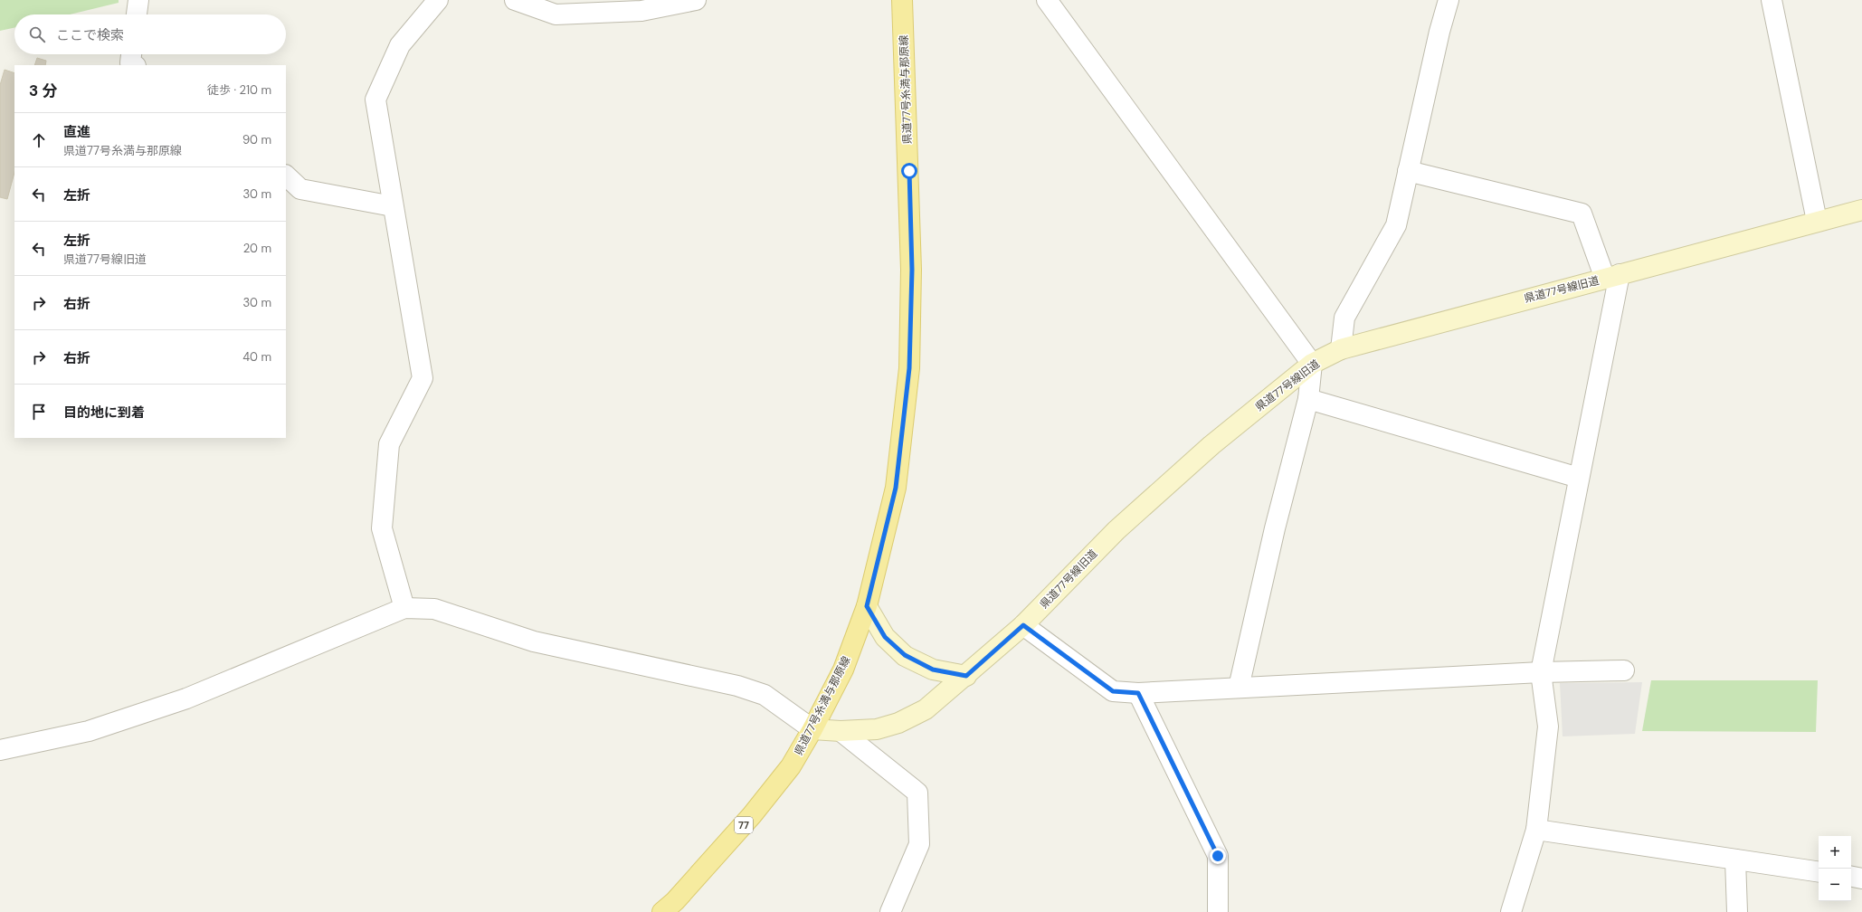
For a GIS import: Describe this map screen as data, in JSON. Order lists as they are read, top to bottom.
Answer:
{
  "streets": {
    "main road": ["県道77号糸満与那原線", "77"],
    "street": ["県道77号線旧道"]
  },
  "crossings": [
    ["県道77号糸満与那原線", "県道77号線旧道"]
  ],
  "page": {
    "search": "ここで検索",
    "heading": ["3 分", "徒歩 · 210 m"],
    "list": [
      ["直進", "県道77号糸満与那原線", "90 m"],
      ["左折", "30 m"],
      ["左折", "県道77号線旧道", "20 m"],
      ["右折", "30 m"],
      ["右折", "40 m"],
      "目的地に到着"
    ],
    "map_buttons": ["+", "−"]
  }
}
